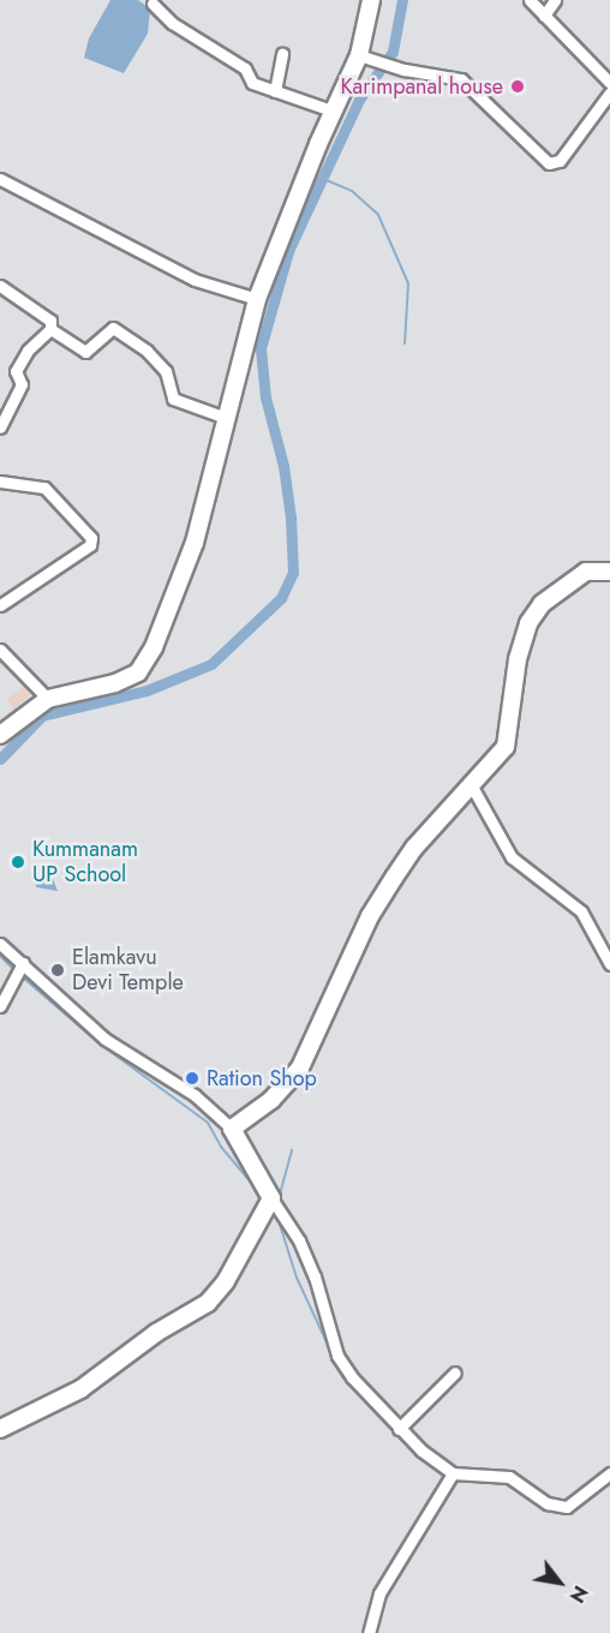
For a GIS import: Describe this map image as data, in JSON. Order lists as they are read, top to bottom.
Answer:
{
  "places": [
    "Karimpanal house",
    "Kummanam UP School",
    "Elamkavu Devi Temple",
    "Ration Shop"
  ],
  "north": "bottom right"
}
